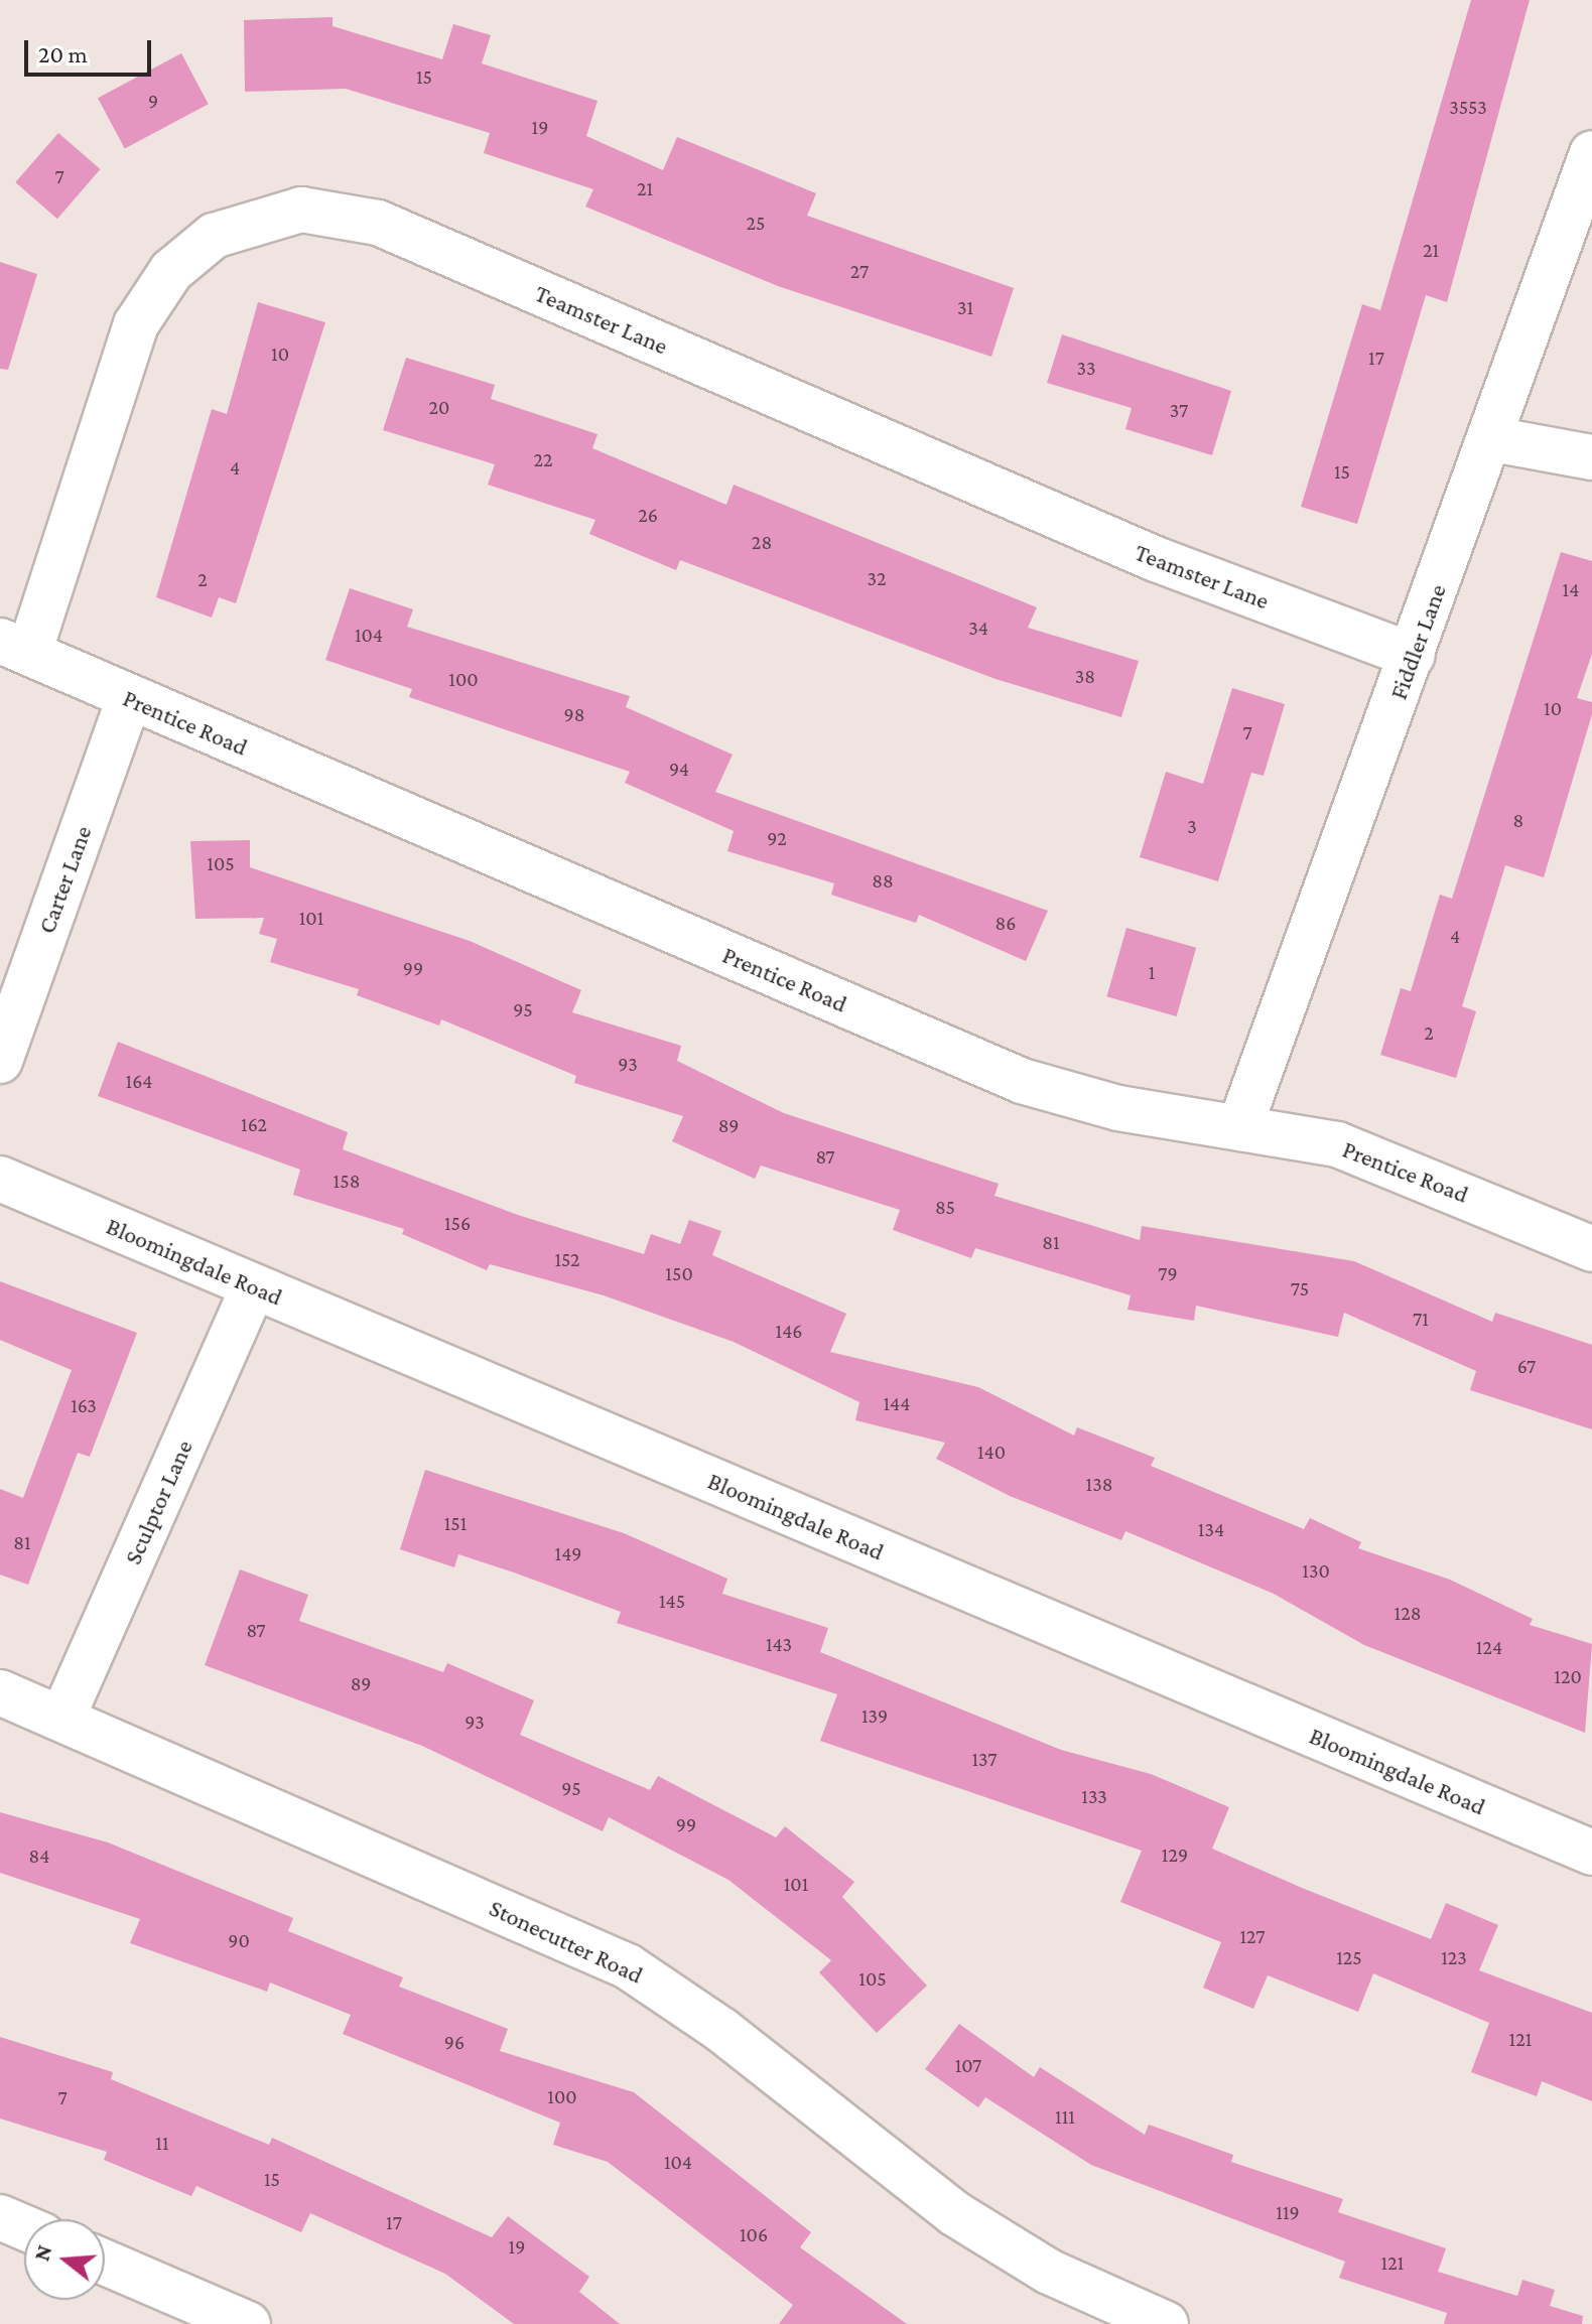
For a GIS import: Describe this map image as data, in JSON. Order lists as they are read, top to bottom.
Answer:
{
  "streets": {
    "street": [
      "Teamster Lane",
      "Fiddler Lane",
      "Prentice Road",
      "Carter Lane",
      "Bloomingdale Road",
      "Sculptor Lane",
      "Stonecutter Road"
    ]
  },
  "crossings": [
    ["Teamster Lane", "Fiddler Lane"],
    ["Teamster Lane", "Prentice Road"],
    ["Fiddler Lane", "Prentice Road"],
    ["Prentice Road", "Carter Lane"],
    ["Bloomingdale Road", "Sculptor Lane"],
    ["Sculptor Lane", "Stonecutter Road"]
  ],
  "house_numbers": [
    "15",
    "9",
    "3553",
    "19",
    "7",
    "21",
    "25",
    "21",
    "27",
    "31",
    "10",
    "17",
    "33",
    "20",
    "37",
    "22",
    "4",
    "15",
    "26",
    "28",
    "32",
    "2",
    "14",
    "34",
    "104",
    "38",
    "100",
    "10",
    "98",
    "7",
    "94",
    "8",
    "3",
    "92",
    "105",
    "88",
    "101",
    "86",
    "4",
    "99",
    "1",
    "95",
    "2",
    "93",
    "164",
    "162",
    "89",
    "87",
    "158",
    "85",
    "156",
    "81",
    "152",
    "150",
    "79",
    "75",
    "71",
    "146",
    "67",
    "144",
    "163",
    "140",
    "138",
    "151",
    "134",
    "81",
    "149",
    "130",
    "145",
    "128",
    "87",
    "143",
    "124",
    "120",
    "89",
    "139",
    "93",
    "137",
    "95",
    "133",
    "99",
    "129",
    "84",
    "101",
    "127",
    "90",
    "125",
    "123",
    "105",
    "121",
    "96",
    "107",
    "100",
    "7",
    "111",
    "11",
    "104",
    "15",
    "119",
    "17",
    "106",
    "19",
    "121"
  ],
  "scale_bar": "20 m",
  "north": "left"
}
